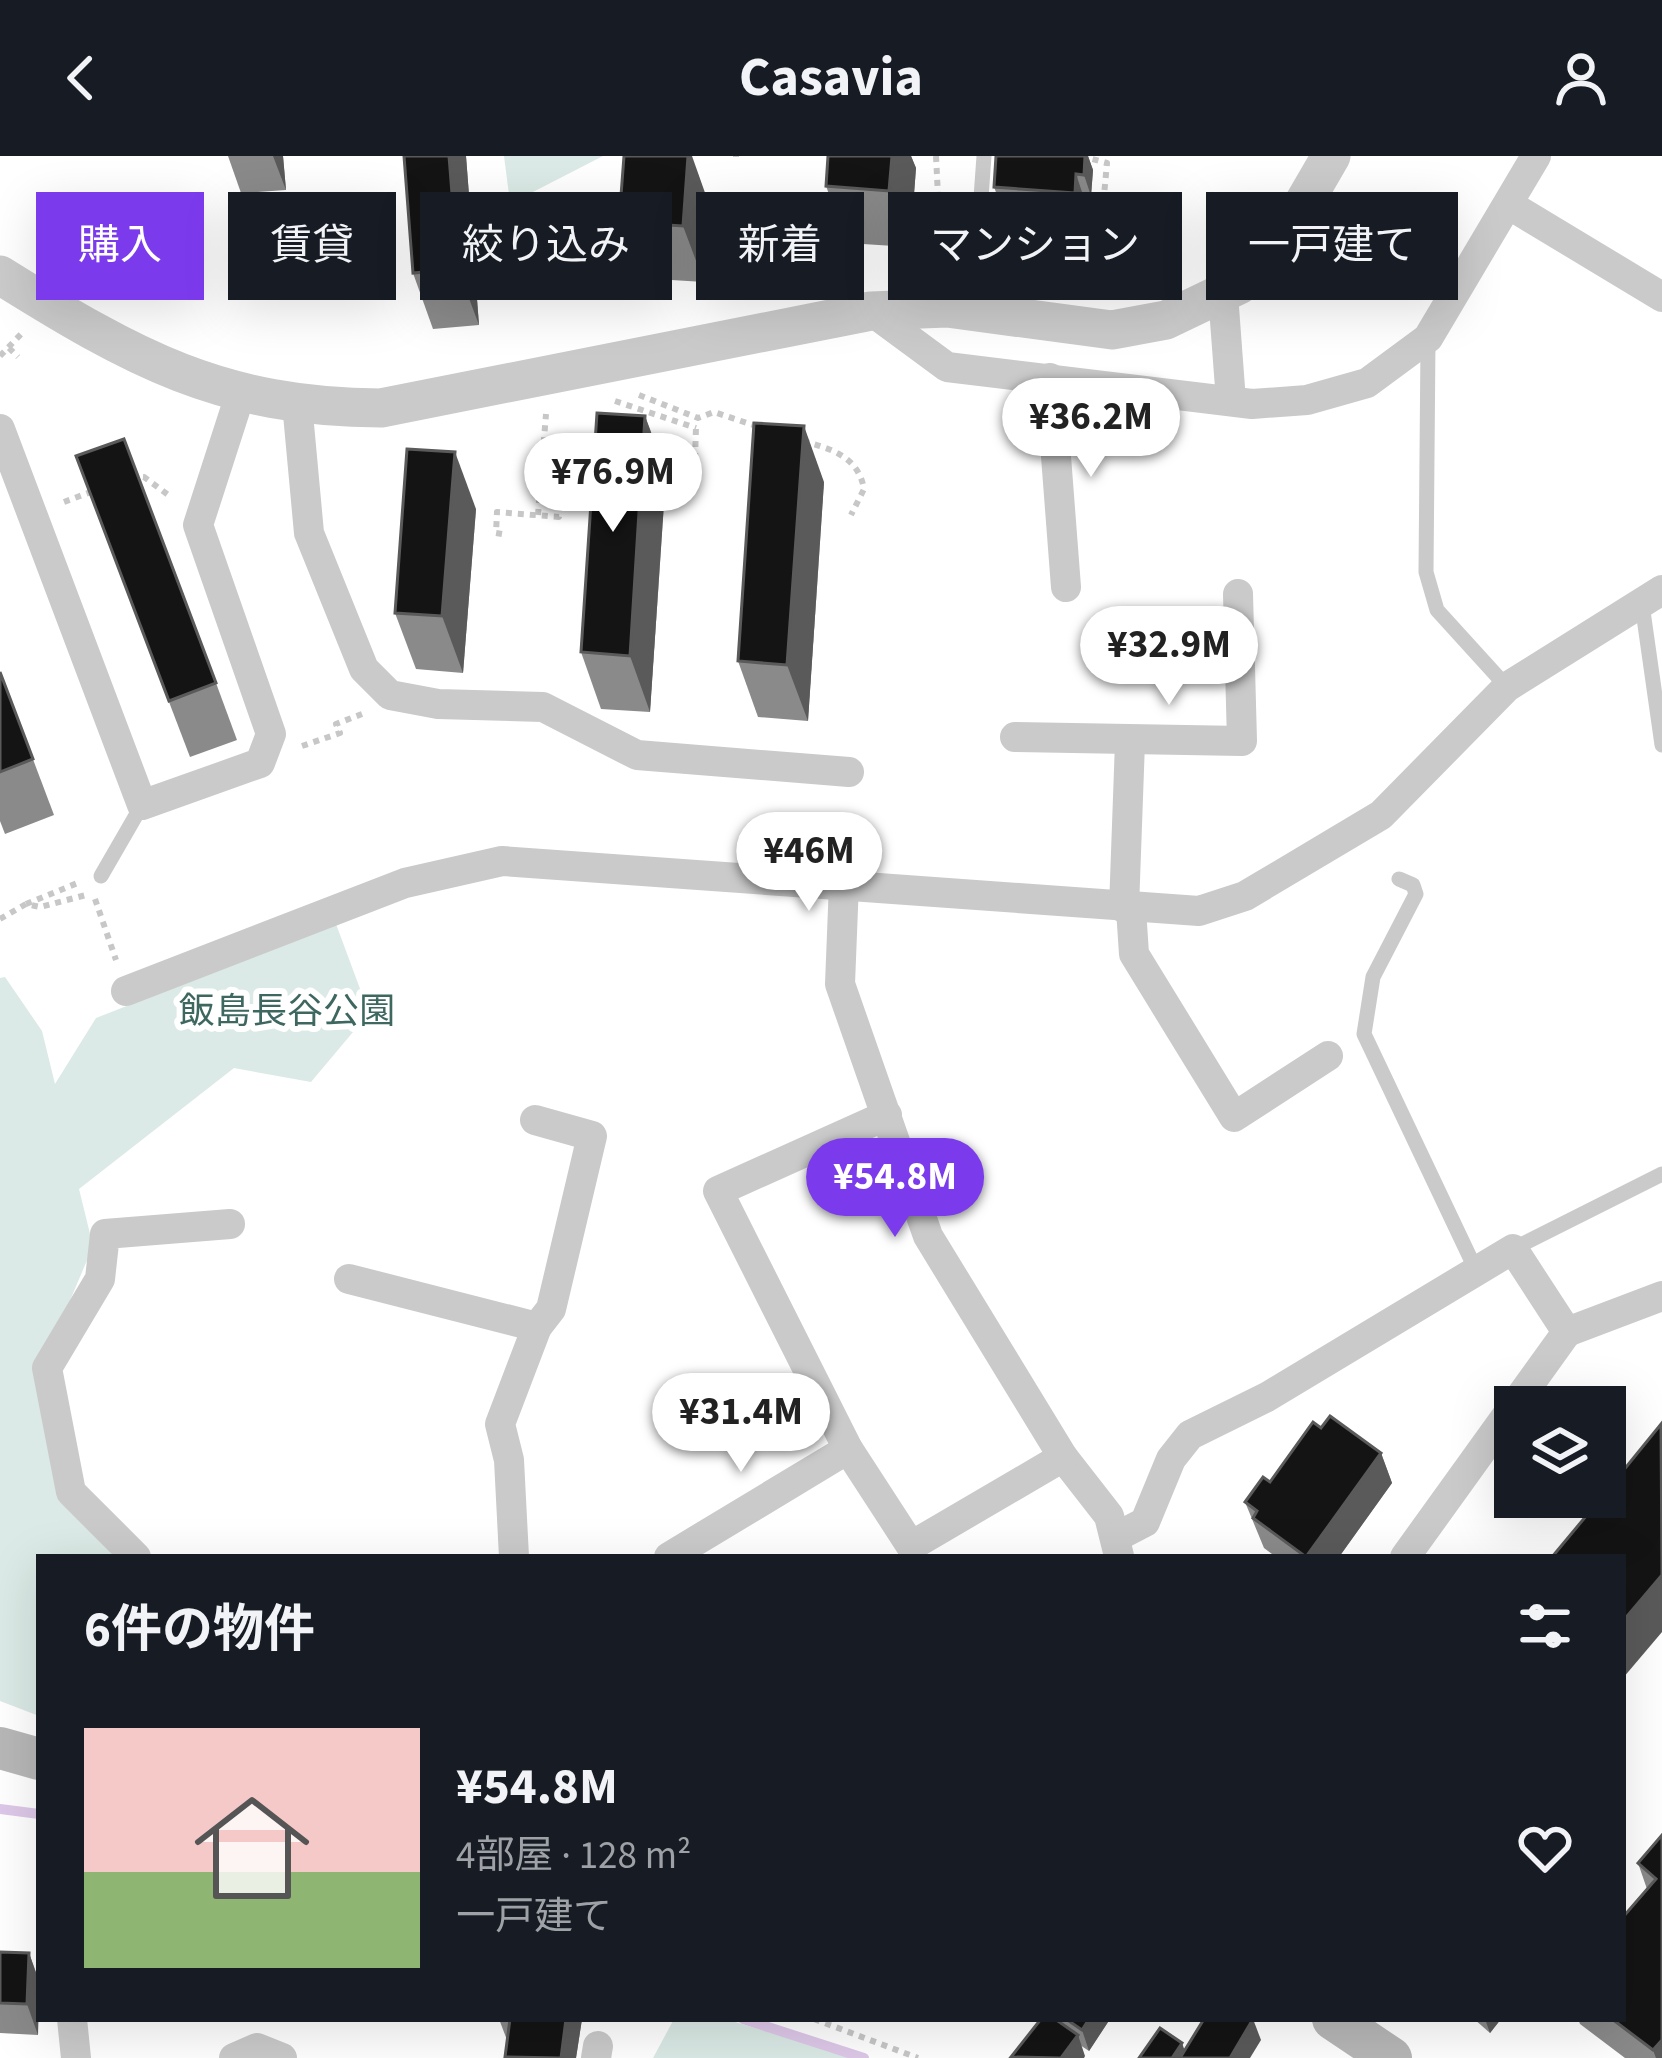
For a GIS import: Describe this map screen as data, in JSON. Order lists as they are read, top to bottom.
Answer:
{
  "parks": ["飯島長谷公園"],
  "page": {
    "header": "Casavia",
    "chip": [
      "購入",
      "賃貸",
      "絞り込み",
      "新着",
      "マンション",
      "一戸建て"
    ],
    "price": [
      "¥36.2M",
      "¥76.9M",
      "¥32.9M",
      "¥46M",
      "¥54.8M",
      "¥31.4M"
    ],
    "heading": "6件の物件",
    "list": [
      {
        "name": "¥54.8M",
        "note": "4部屋 · 128 m² · 一戸建て"
      }
    ]
  }
}
